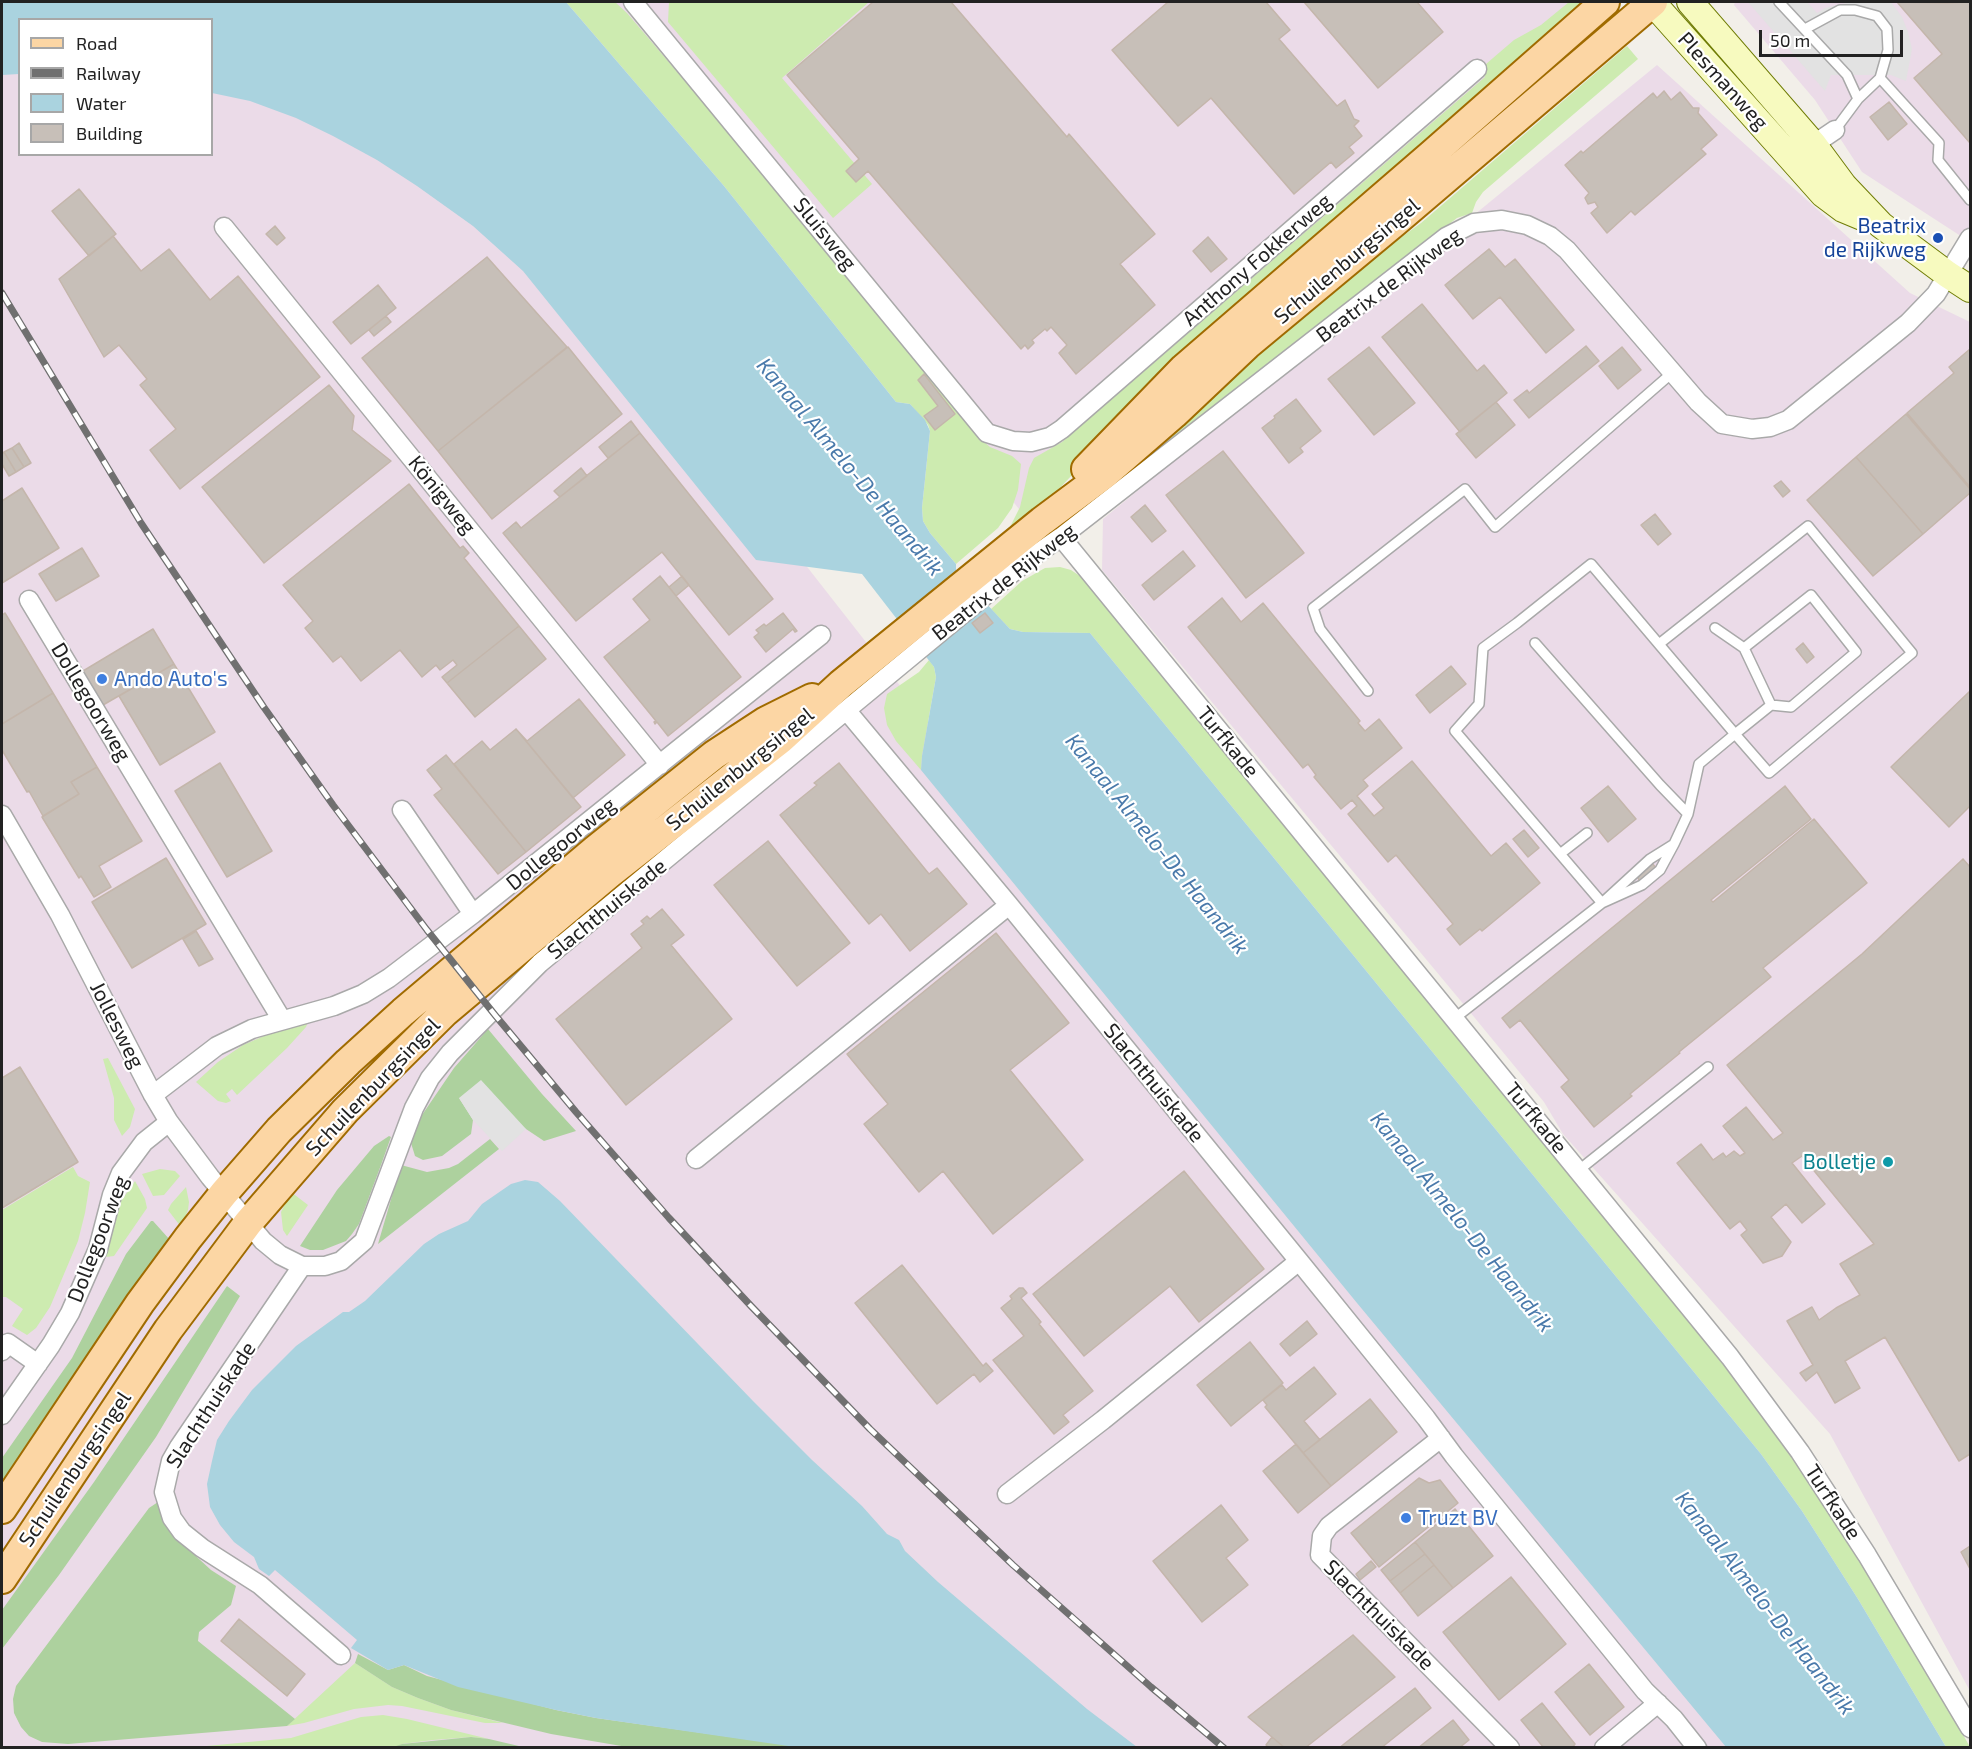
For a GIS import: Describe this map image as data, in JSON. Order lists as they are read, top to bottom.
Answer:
{
  "streets": {
    "main road": ["Plesmanweg", "Schuilenburgsingel"],
    "street": [
      "Sluisweg",
      "Anthony Fokkerweg",
      "Beatrix de Rijkweg",
      "Königweg",
      "Dollegoorweg",
      "Turfkade",
      "Slachthuiskade",
      "Jollesweg"
    ]
  },
  "crossings": [
    ["Plesmanweg", "Schuilenburgsingel"],
    ["Plesmanweg", "Beatrix de Rijkweg"],
    ["Sluisweg", "Anthony Fokkerweg"],
    ["Schuilenburgsingel", "Beatrix de Rijkweg"],
    ["Schuilenburgsingel", "Turfkade"],
    ["Schuilenburgsingel", "Slachthuiskade"],
    ["Schuilenburgsingel", "Jollesweg"],
    ["Beatrix de Rijkweg", "Turfkade"],
    ["Königweg", "Dollegoorweg"],
    ["Dollegoorweg", "Jollesweg"]
  ],
  "water": ["Kanaal Almelo-De Haandrik"],
  "places": [
    "Beatrix de Rijkweg",
    "Ando Auto's",
    "Bolletje",
    "Truzt BV"
  ],
  "legend": [
    "Road",
    "Railway",
    "Water",
    "Building"
  ],
  "scale_bar": "50 m"
}
